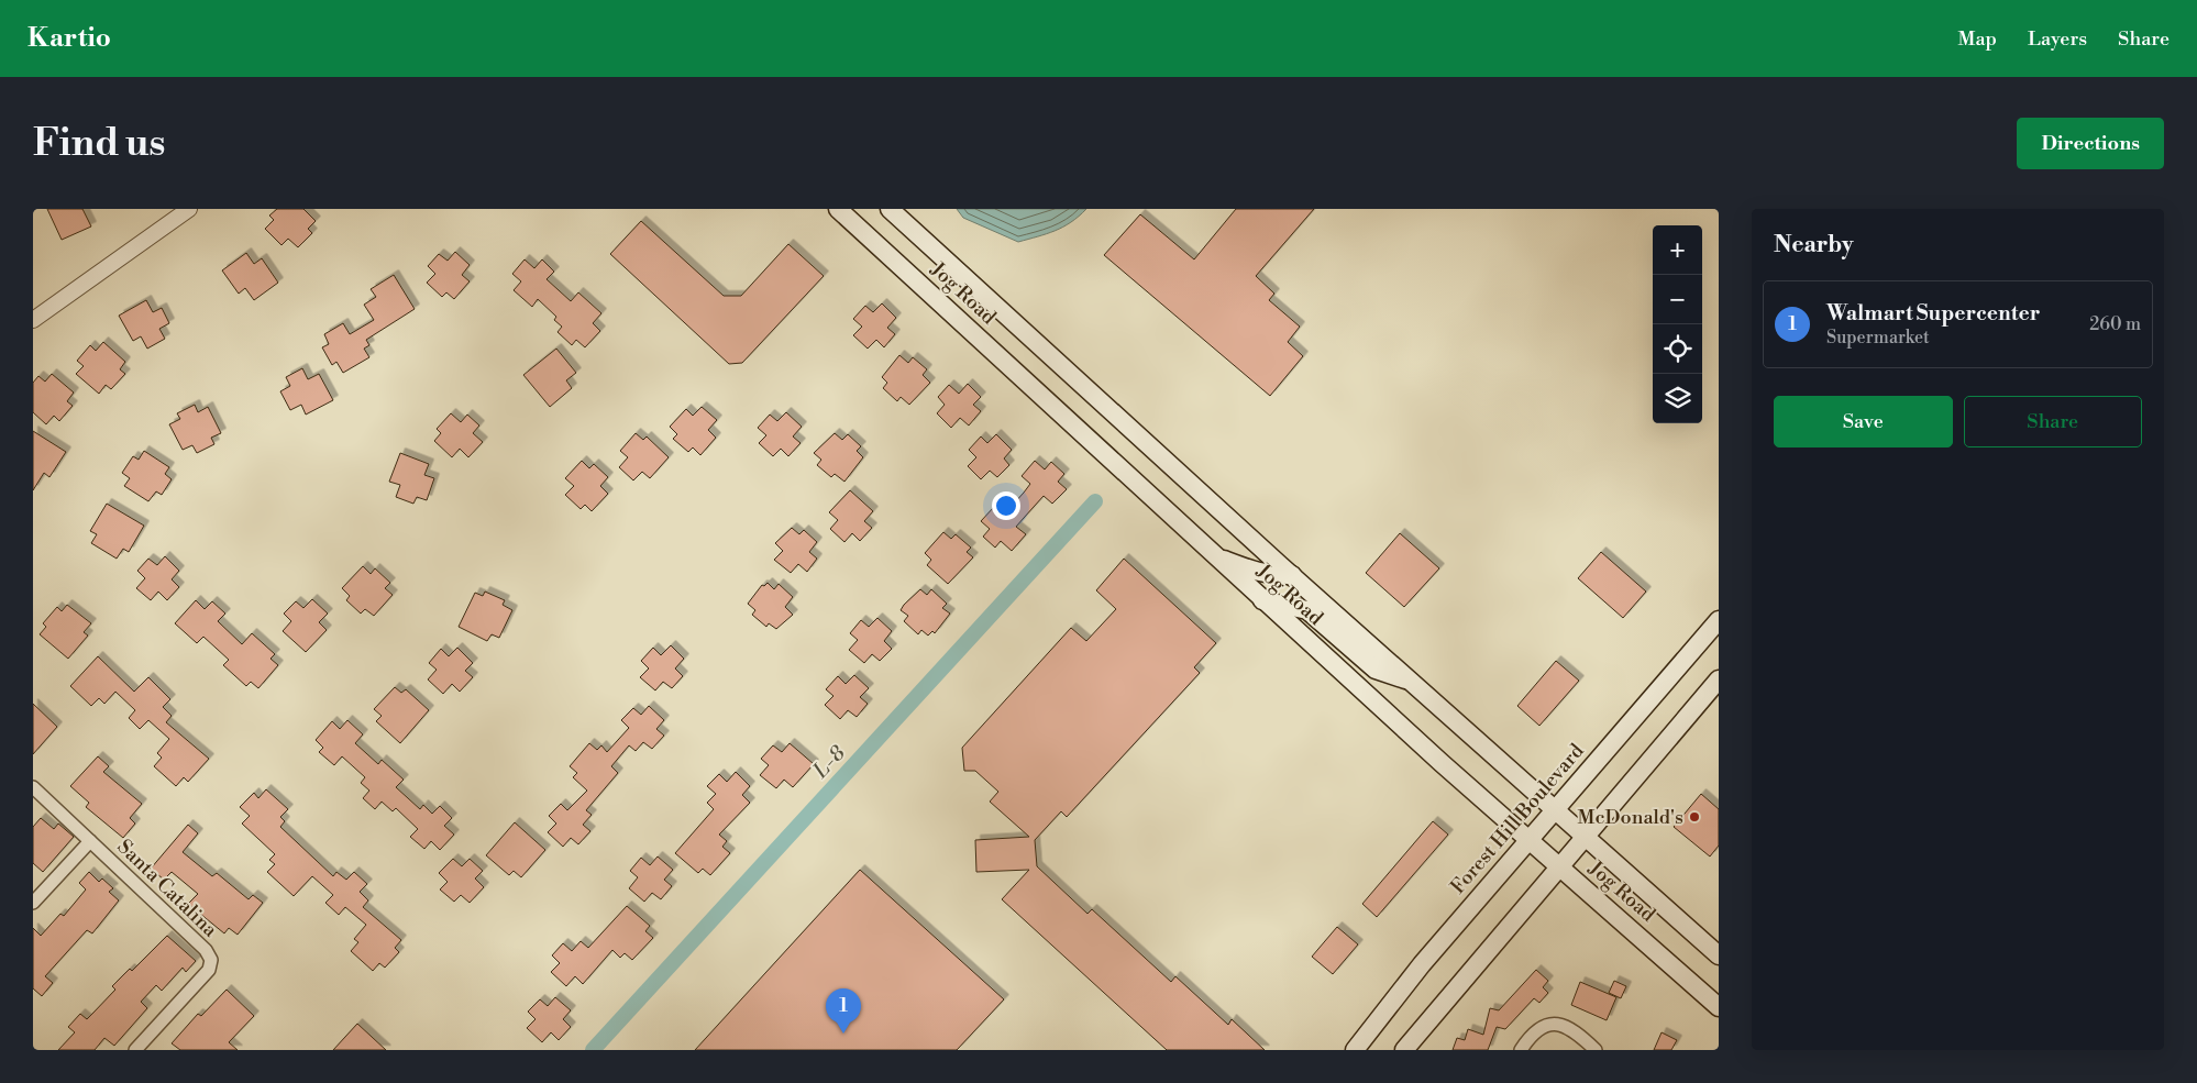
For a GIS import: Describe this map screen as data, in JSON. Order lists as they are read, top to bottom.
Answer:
{
  "streets": {
    "main road": ["Jog Road", "Forest Hill Boulevard"],
    "street": ["Santa Catalina"]
  },
  "crossings": [
    ["Jog Road", "Forest Hill Boulevard"]
  ],
  "water": ["L-8"],
  "places": ["McDonald's"],
  "page": {
    "header": "Kartio",
    "nav": ["Map", "Layers", "Share"],
    "buttons": [
      "Directions",
      ["Save", "Share"]
    ],
    "title": "Find us",
    "heading": "Nearby",
    "map_buttons": ["+", "−"],
    "list": [
      {
        "mark": "1",
        "name": "Walmart Supercenter",
        "note": "Supermarket",
        "value": "260 m"
      }
    ],
    "pins": "1"
  }
}
